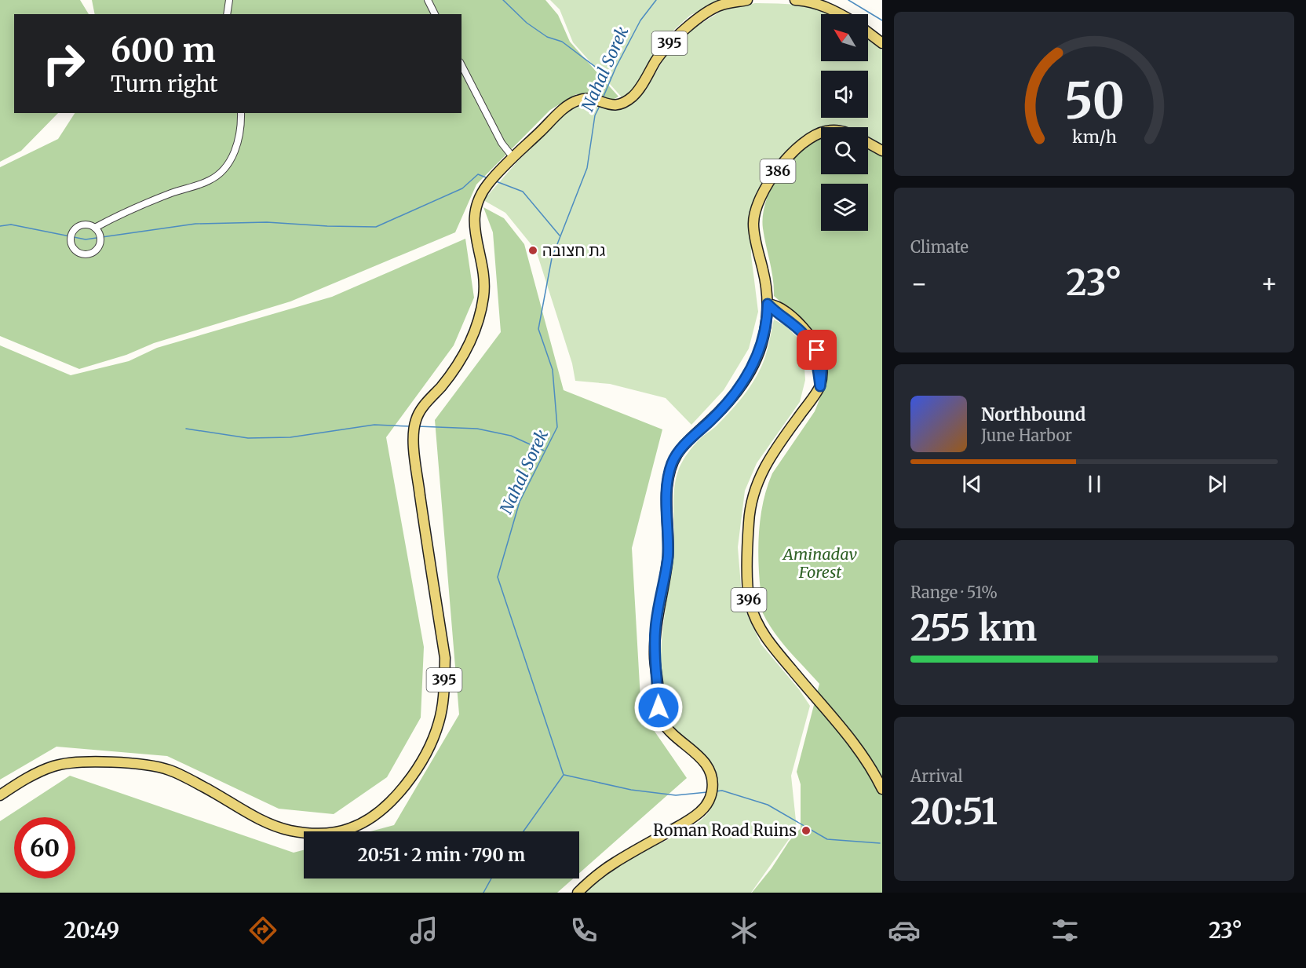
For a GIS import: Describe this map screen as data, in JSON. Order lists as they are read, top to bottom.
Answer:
{
  "streets": {
    "main road": ["395", "386", "396"]
  },
  "water": ["Nahal Sorek"],
  "parks": ["Aminadav Forest"],
  "places": ["גת חצובה", "Roman Road Ruins"],
  "north": "top left",
  "page": {
    "turn": ["600 m", "Turn right"],
    "tile": [
      "Climate",
      ["Range · 51%", "255 km"],
      ["Arrival", "20:51"]
    ],
    "heat": ["−", "23°", "+"],
    "song": ["Northbound", "June Harbor"],
    "limit": "60",
    "trip": "20:51 · 2 min · 790 m",
    "tabs": ["20:49", "23°"],
    "gauge": ["50", "km/h"]
  }
}
